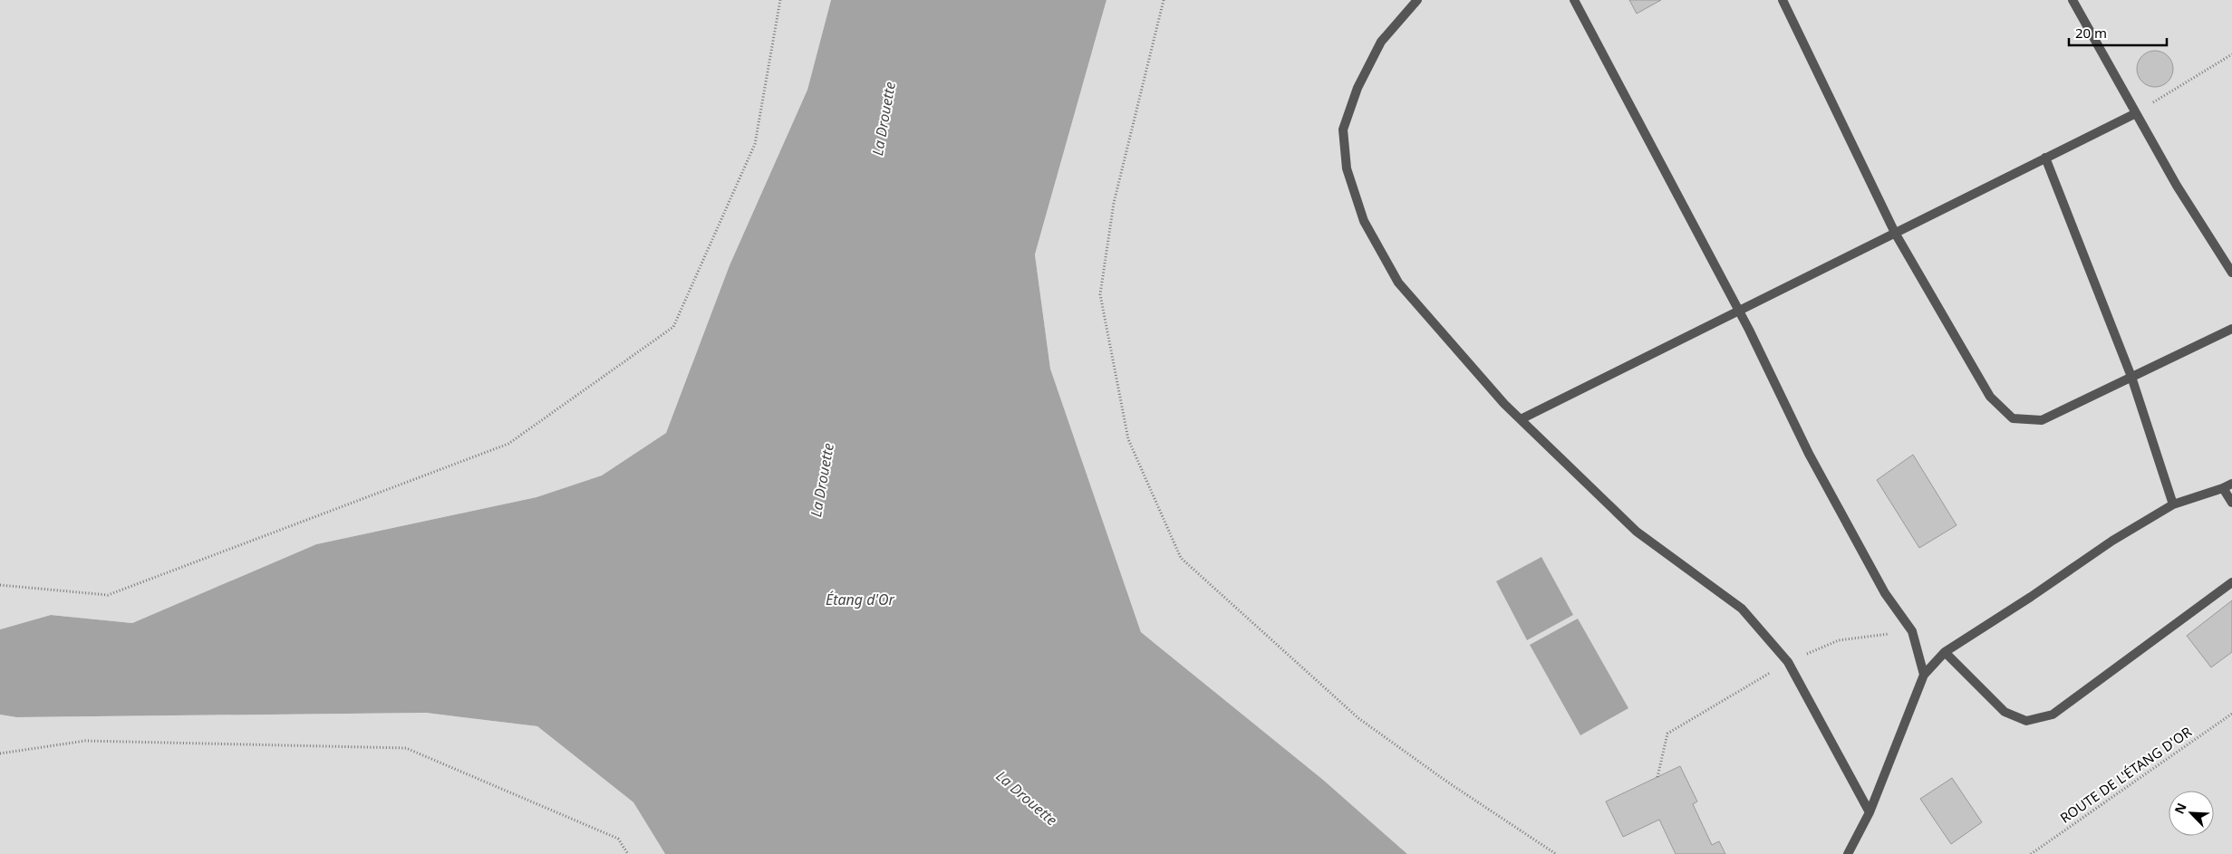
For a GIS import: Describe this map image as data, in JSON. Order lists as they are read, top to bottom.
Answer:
{
  "streets": {
    "path": ["ROUTE DE L'ÉTANG D'OR"]
  },
  "water": ["La Drouette", "Étang d'Or"],
  "scale_bar": "20 m",
  "north": "top left"
}
